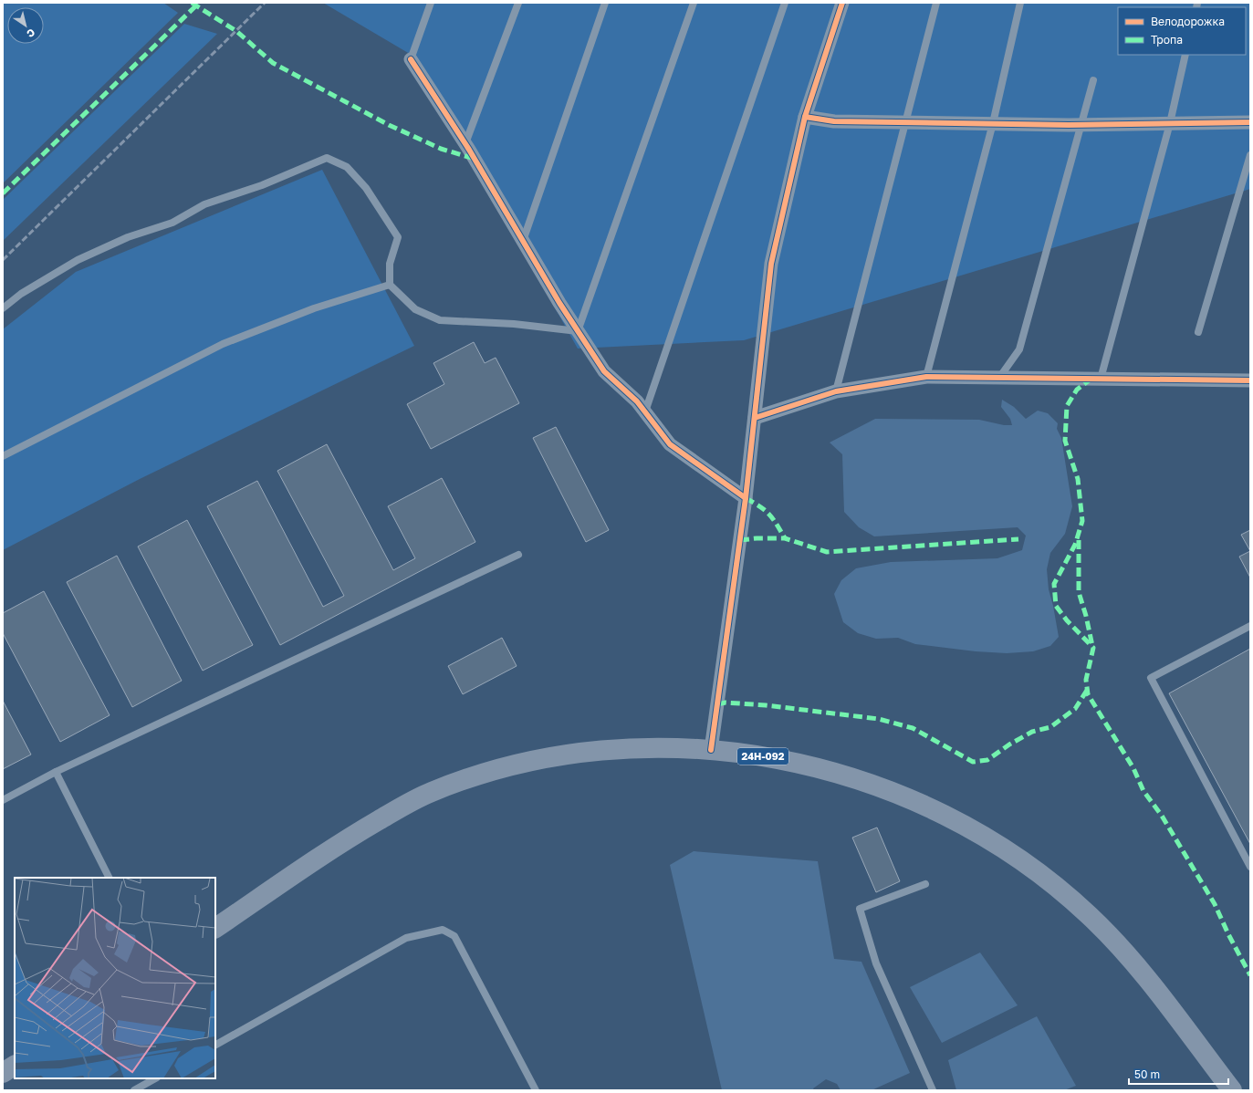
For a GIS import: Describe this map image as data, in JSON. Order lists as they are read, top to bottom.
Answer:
{
  "streets": {
    "main road": ["24Н-092"]
  },
  "legend": ["Велодорожка", "Тропа"],
  "scale_bar": "50 m",
  "north": "bottom right"
}
